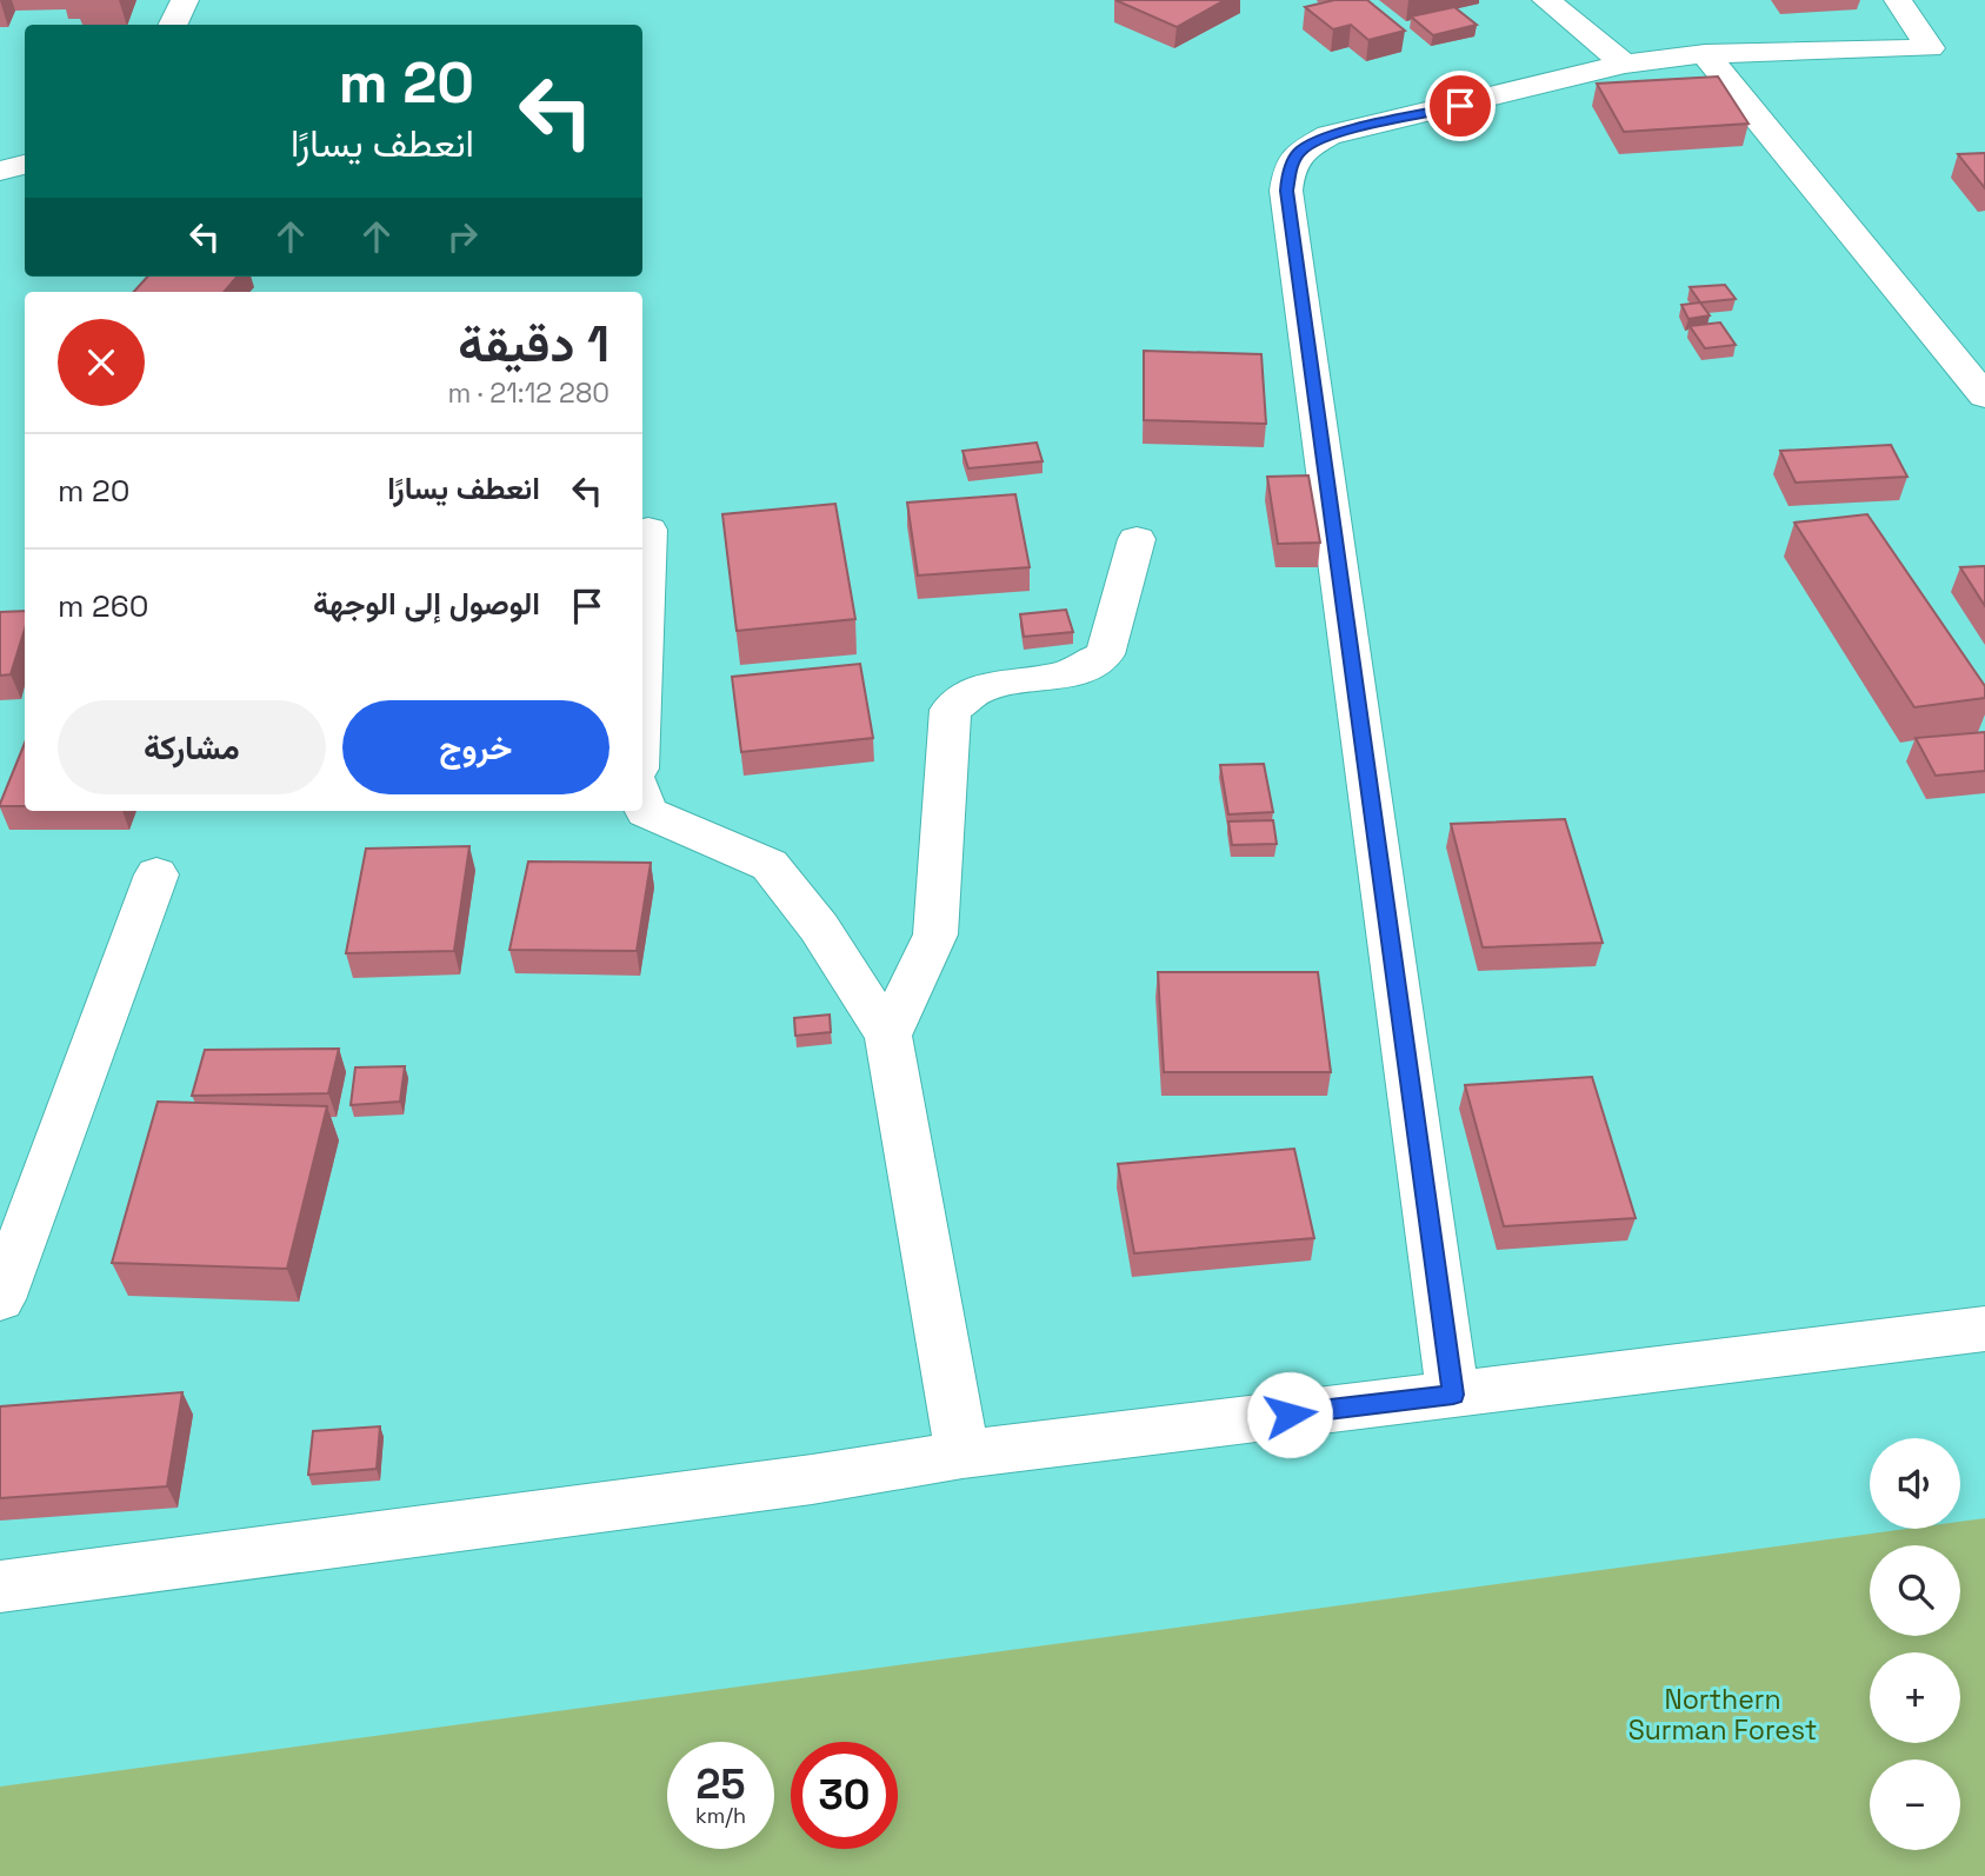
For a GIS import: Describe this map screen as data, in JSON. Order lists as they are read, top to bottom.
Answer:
{
  "parks": ["Northern Surman Forest"],
  "page": {
    "turn": ["20 m", "انعطف يسارًا"],
    "heading": ["1 دقيقة", "280 m · 21:12"],
    "list": [
      {
        "name": "انعطف يسارًا",
        "value": "20 m"
      },
      {
        "name": "الوصول إلى الوجهة",
        "value": "260 m"
      }
    ],
    "buttons": ["خروج", "مشاركة"],
    "map_buttons": ["+", "−"],
    "speed": "25 km/h",
    "limit": "30"
  }
}
